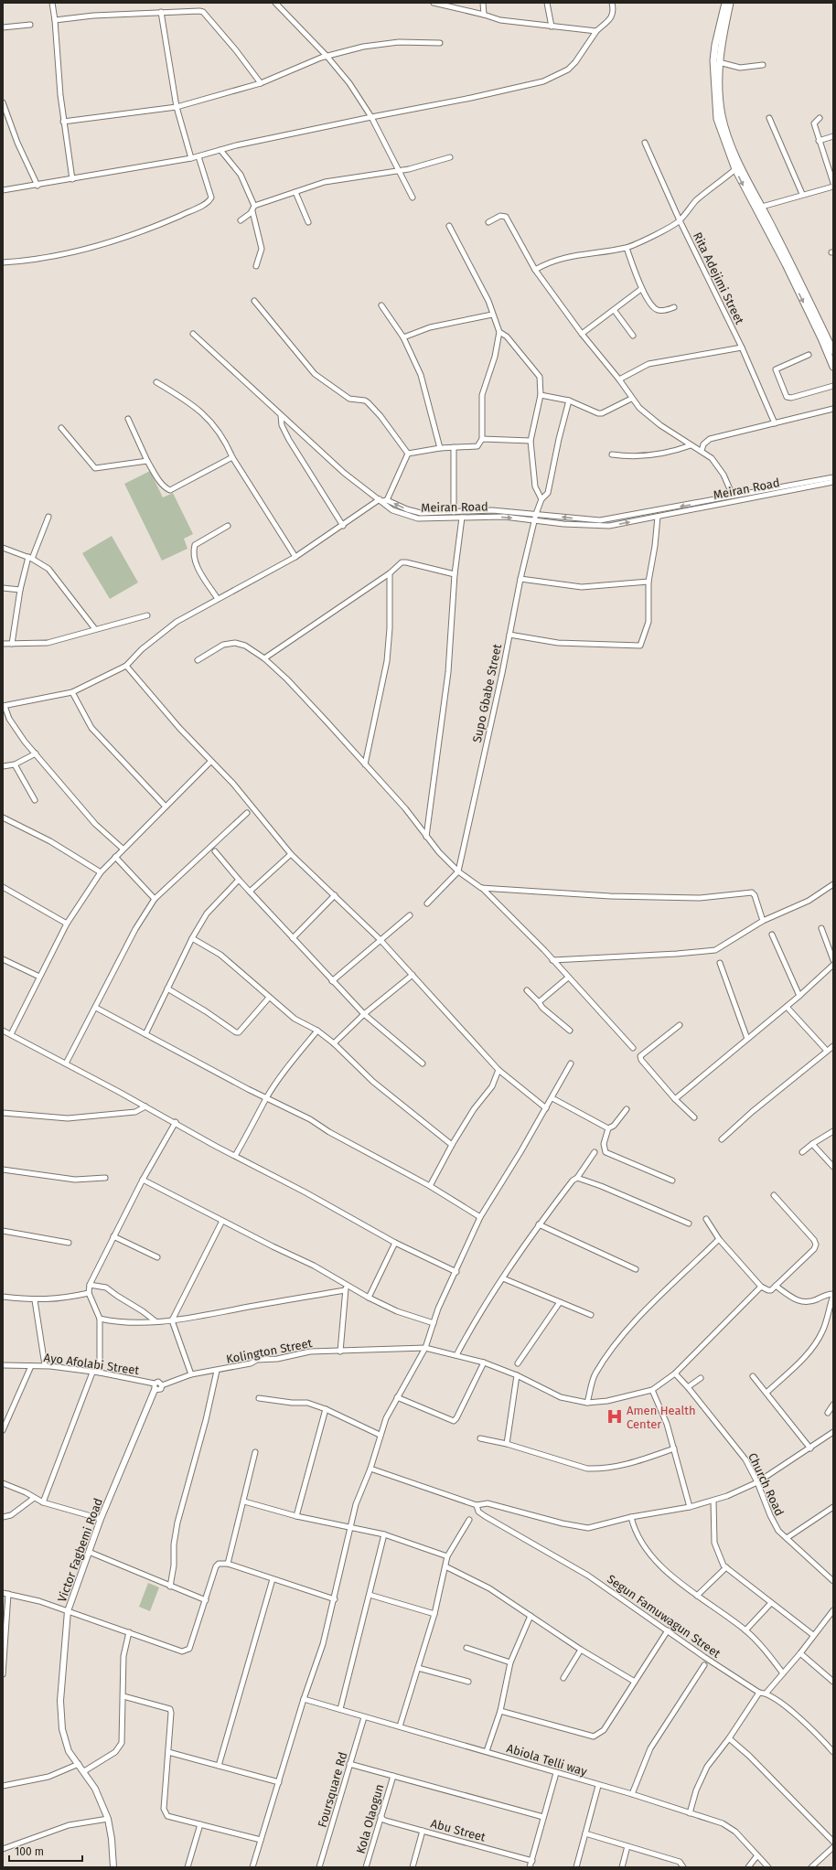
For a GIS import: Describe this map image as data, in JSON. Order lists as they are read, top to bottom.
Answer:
{
  "streets": {
    "street": [
      "Rita Adejimi Street",
      "Meiran Road",
      "Supo Gbabe Street",
      "Kolington Street",
      "Ayo Afolabi Street",
      "Church Road",
      "Victor Fagbemi Road",
      "Segun Famuwagun Street",
      "Abiola Telli way",
      "Foursquare Rd",
      "Kola Olaogun",
      "Abu Street"
    ]
  },
  "crossings": [
    ["Meiran Road", "Supo Gbabe Street"],
    ["Kolington Street", "Ayo Afolabi Street"],
    ["Kolington Street", "Victor Fagbemi Road"],
    ["Ayo Afolabi Street", "Victor Fagbemi Road"],
    ["Abiola Telli way", "Foursquare Rd"],
    ["Kola Olaogun", "Abu Street"]
  ],
  "places": {
    "hospital": ["Amen Health Center"]
  },
  "scale_bar": "100 m"
}
